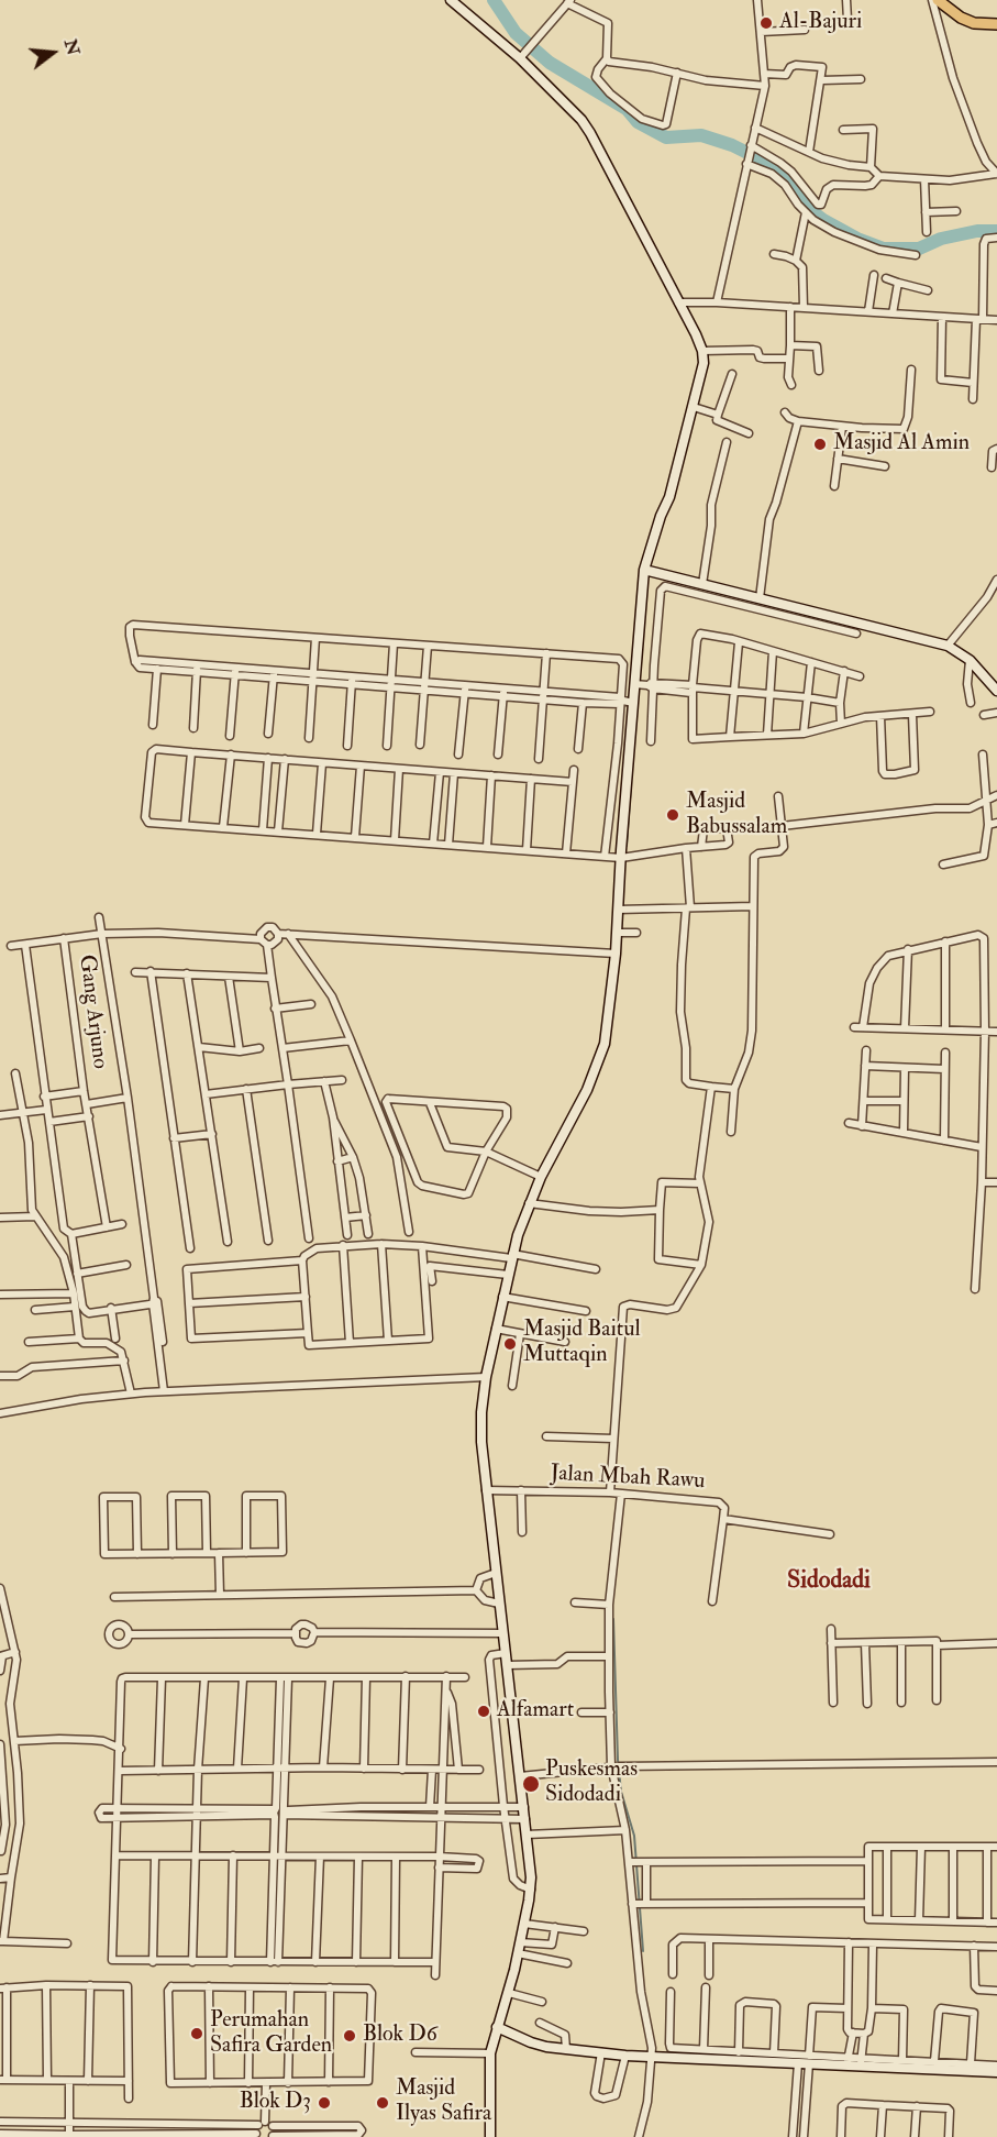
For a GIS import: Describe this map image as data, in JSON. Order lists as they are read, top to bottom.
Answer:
{
  "streets": {
    "street": ["Gang Arjuno", "Jalan Mbah Rawu"]
  },
  "districts": ["Sidodadi"],
  "places": [
    "Al-Bajuri",
    "Masjid Al Amin",
    "Masjid Babussalam",
    "Masjid Baitul Muttaqin",
    "Alfamart",
    "Puskesmas Sidodadi",
    "Perumahan Safira Garden",
    "Blok D6",
    "Blok D3",
    "Masjid Ilyas Safira"
  ],
  "north": "right"
}
